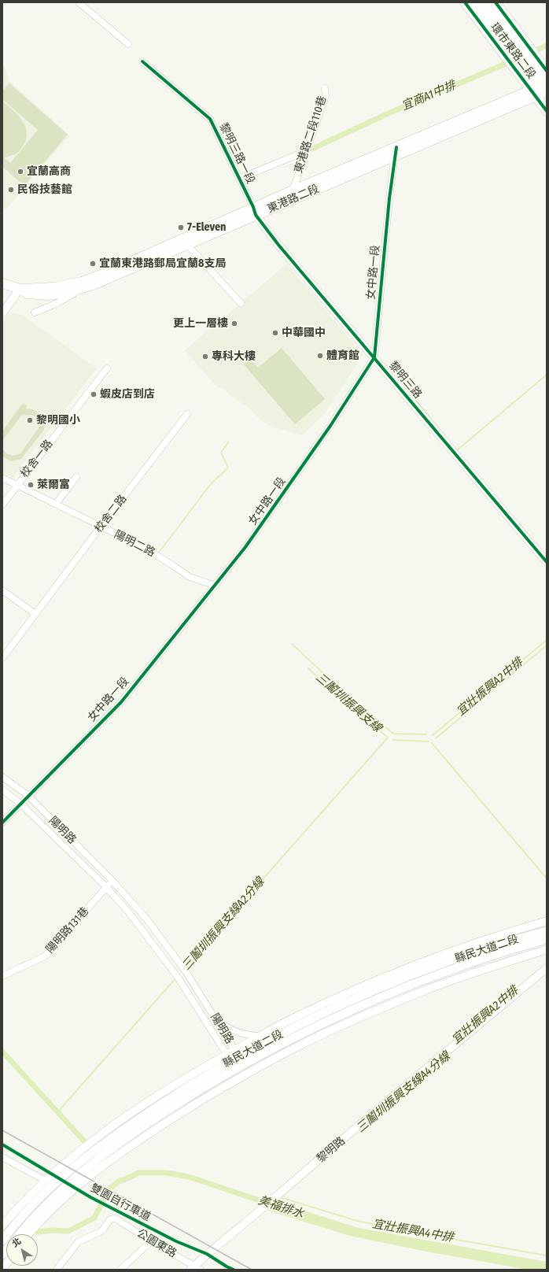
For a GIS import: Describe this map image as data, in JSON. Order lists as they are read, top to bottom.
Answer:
{
  "streets": {
    "main road": ["環市東路二段", "東港路二段", "縣民大道二段"],
    "street": [
      "東港路二段110巷",
      "黎明三路一段",
      "女中路一段",
      "黎明三路",
      "校舍一路",
      "校舍二路",
      "陽明二路",
      "陽明路",
      "陽明路131巷",
      "黎明路",
      "公園東路"
    ],
    "cycle path": ["雙園自行車道"]
  },
  "crossings": [
    ["環市東路二段", "東港路二段"],
    ["東港路二段110巷", "東港路二段"],
    ["黎明三路一段", "東港路二段"],
    ["黎明三路一段", "黎明三路"],
    ["東港路二段", "女中路一段"],
    ["東港路二段", "黎明三路"],
    ["女中路一段", "黎明三路"],
    ["女中路一段", "陽明二路"],
    ["女中路一段", "陽明路"],
    ["校舍一路", "陽明二路"],
    ["校舍二路", "陽明二路"],
    ["陽明路", "陽明路131巷"],
    ["陽明路", "縣民大道二段"],
    ["黎明路", "公園東路"]
  ],
  "water": [
    "宜商A1中排",
    "宜壯振興A2中排",
    "三鬮圳振興支線",
    "三鬮圳振興支線A2分線",
    "三鬮圳振興支線A4分線",
    "美福排水",
    "宜壯振興A4中排"
  ],
  "places": [
    "宜蘭高商",
    "民俗技藝館",
    "7-Eleven",
    "宜蘭東港路郵局宜蘭8支局",
    "更上一層樓",
    "中華國中",
    "體育館",
    "專科大樓",
    "蝦皮店到店",
    "黎明國小",
    "萊爾富"
  ],
  "north": "top left"
}
